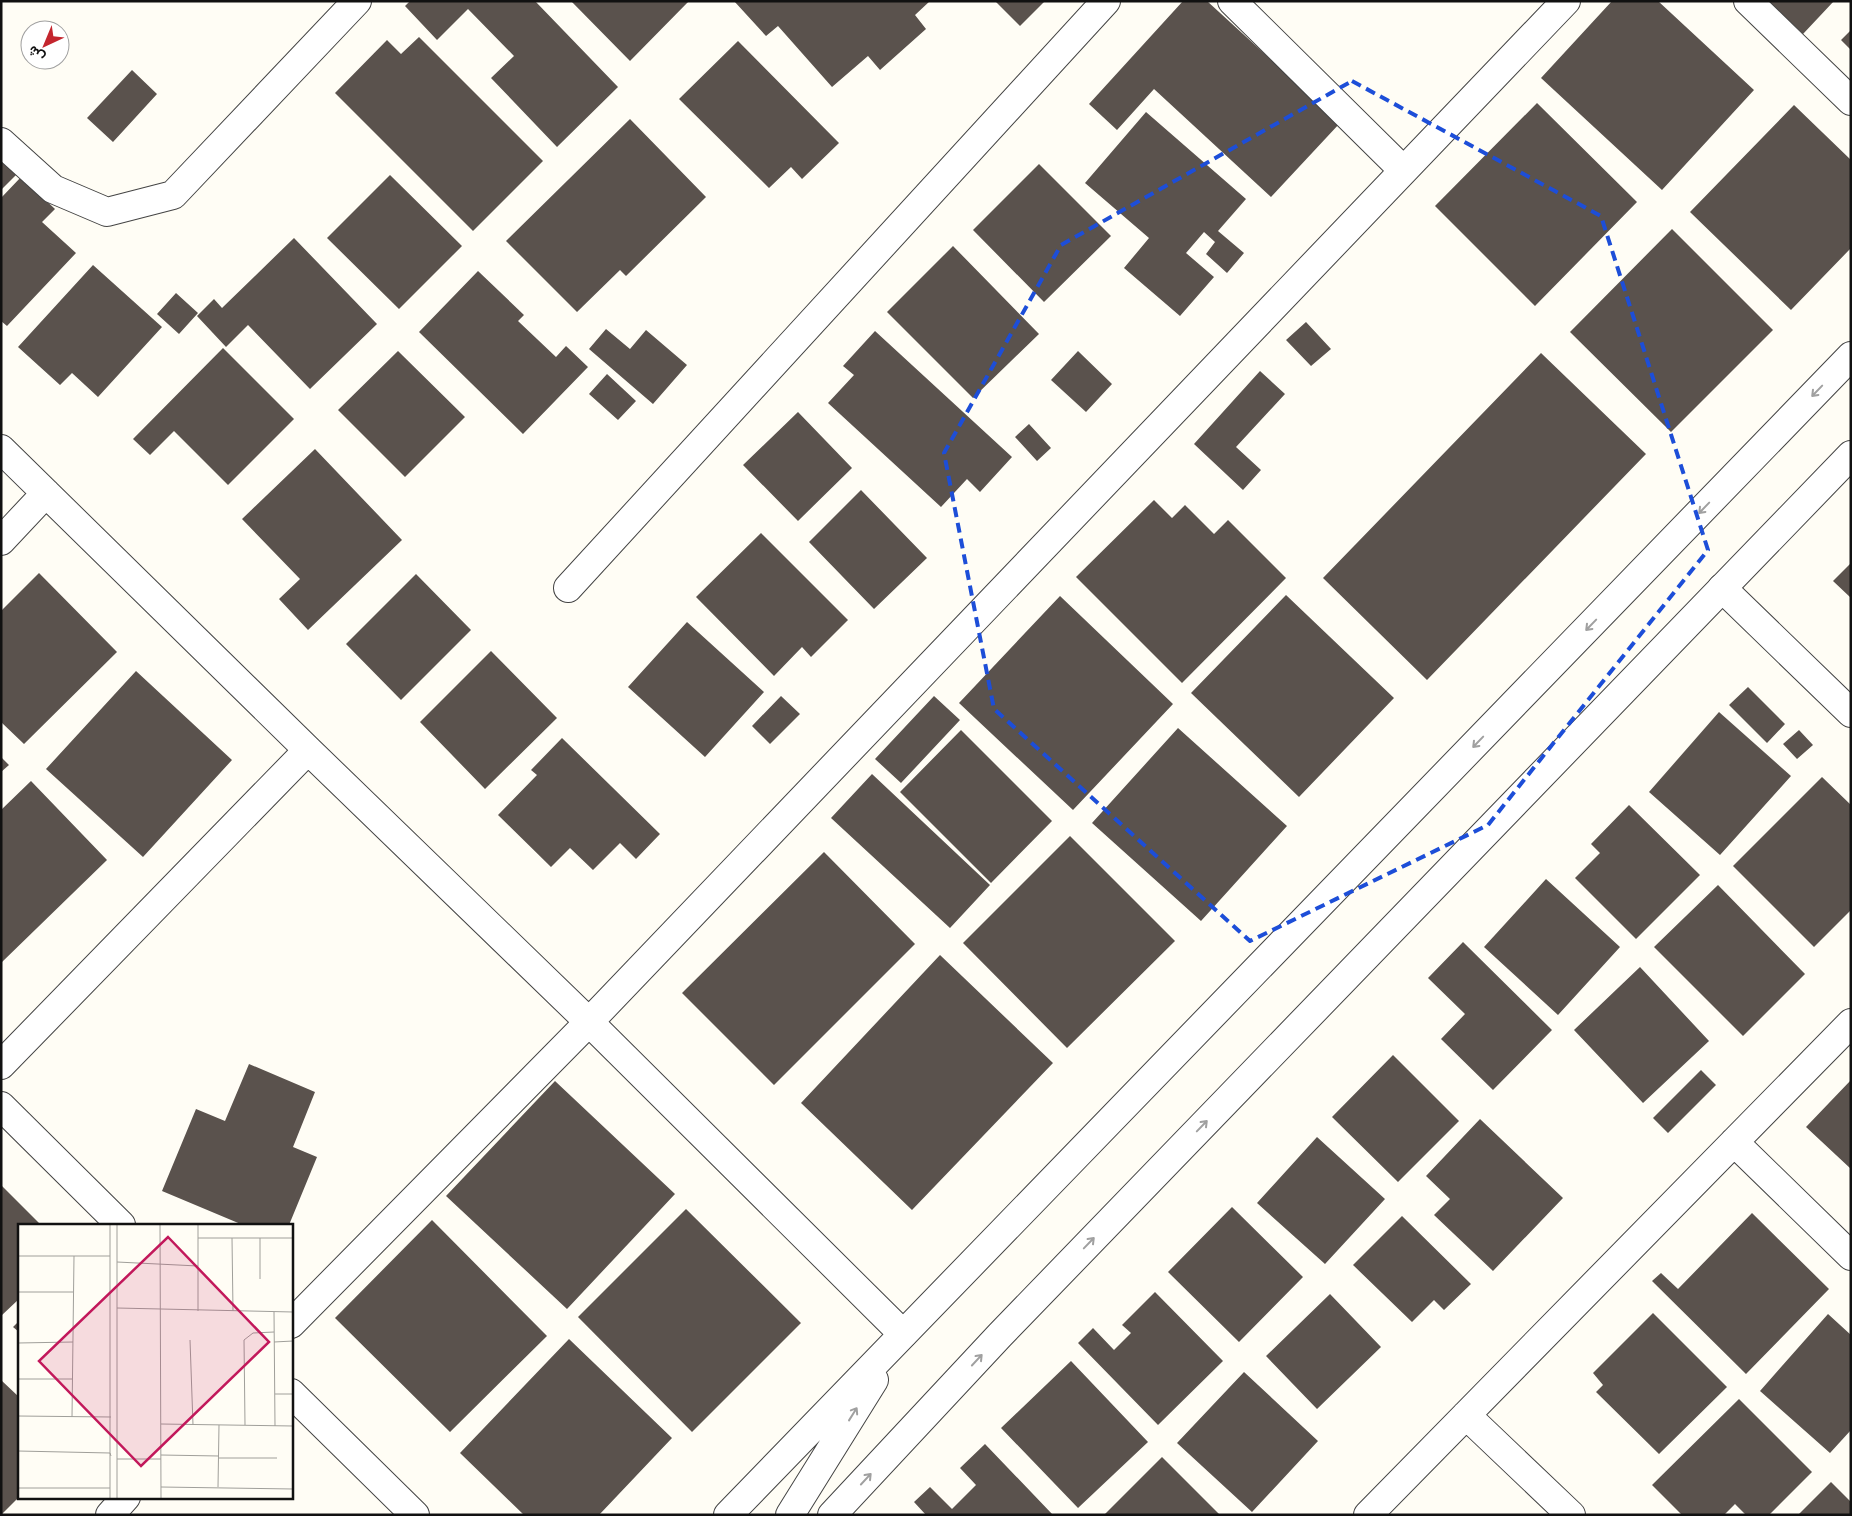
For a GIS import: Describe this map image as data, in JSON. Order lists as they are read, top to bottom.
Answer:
{
  "north": "bottom left"
}
